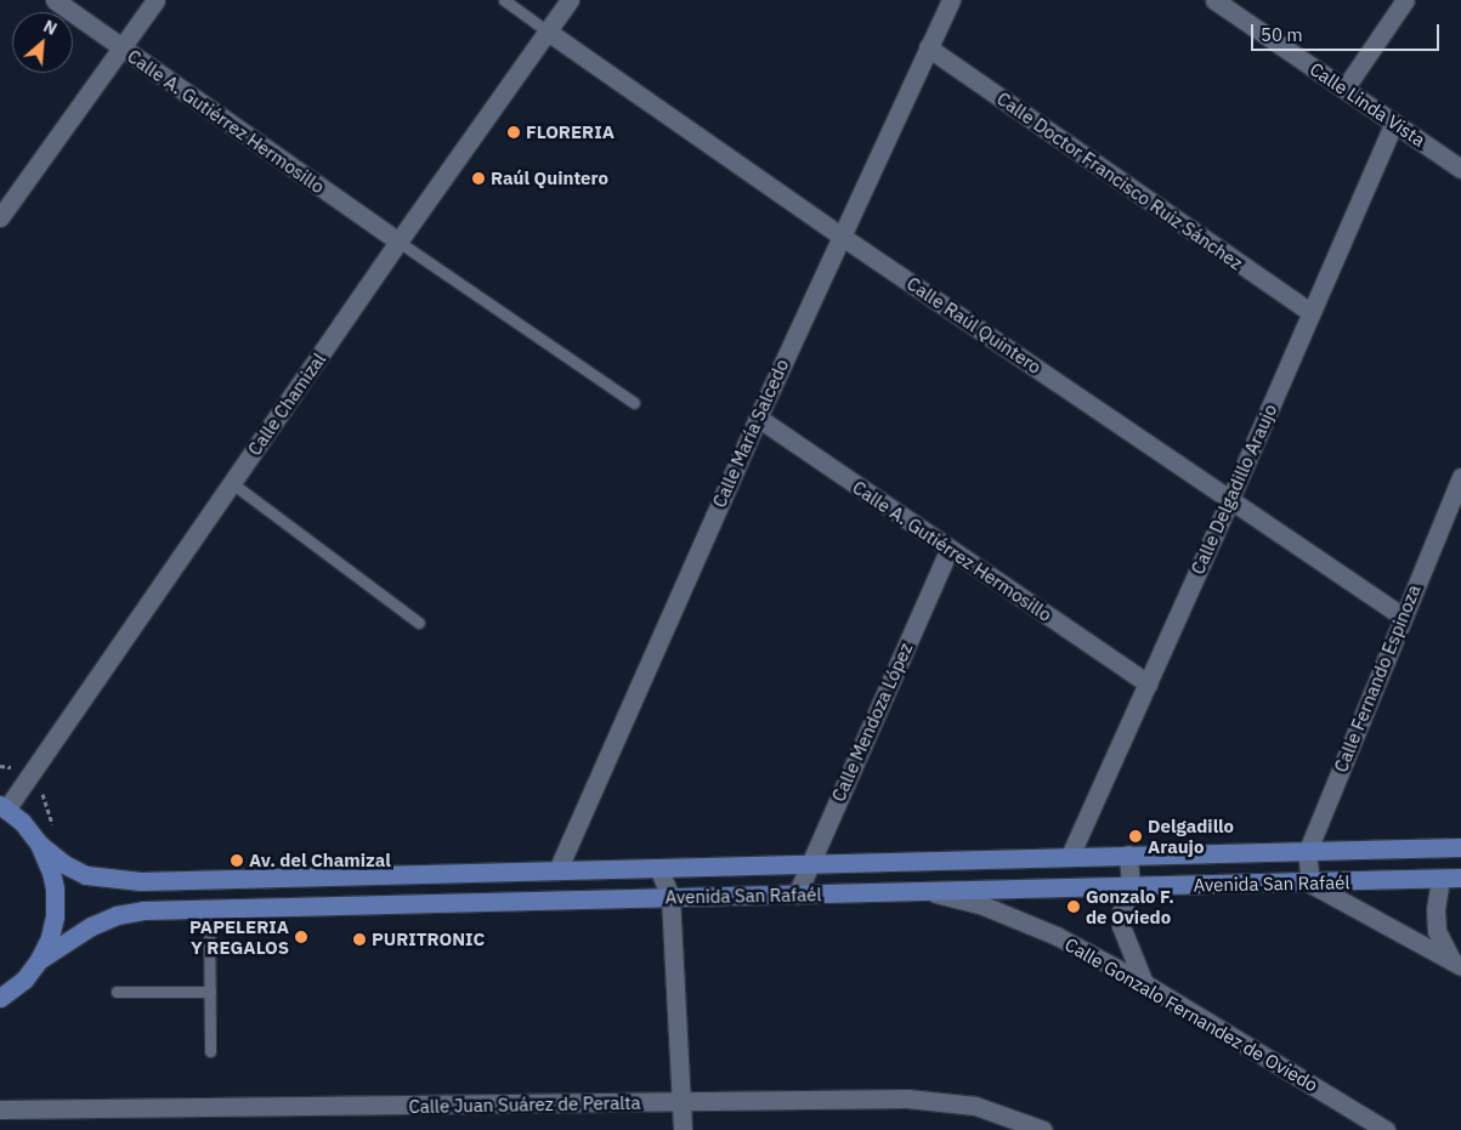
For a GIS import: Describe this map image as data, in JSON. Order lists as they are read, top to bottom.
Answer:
{
  "streets": {
    "main road": ["Avenida San Rafaél"],
    "street": [
      "Calle Linda Vista",
      "Calle A. Gutiérrez Hermosillo",
      "Calle Doctor Francisco Ruiz Sánchez",
      "Calle Raúl Quintero",
      "Calle Chamizal",
      "Calle María Salcedo",
      "Calle Delgadillo Araujo",
      "Calle Fernando Espinoza",
      "Calle Mendoza López",
      "Calle Gonzalo Fernandez de Oviedo",
      "Calle Juan Suárez de Peralta"
    ]
  },
  "crossings": [
    ["Calle Linda Vista", "Calle Delgadillo Araujo"],
    ["Calle A. Gutiérrez Hermosillo", "Calle Chamizal"],
    ["Calle A. Gutiérrez Hermosillo", "Calle María Salcedo"],
    ["Calle A. Gutiérrez Hermosillo", "Calle Delgadillo Araujo"],
    ["Calle A. Gutiérrez Hermosillo", "Calle Mendoza López"],
    ["Calle Doctor Francisco Ruiz Sánchez", "Calle María Salcedo"],
    ["Calle Doctor Francisco Ruiz Sánchez", "Calle Delgadillo Araujo"],
    ["Calle Raúl Quintero", "Calle Chamizal"],
    ["Calle Raúl Quintero", "Calle María Salcedo"],
    ["Calle Raúl Quintero", "Calle Delgadillo Araujo"],
    ["Calle Raúl Quintero", "Calle Fernando Espinoza"],
    ["Calle María Salcedo", "Avenida San Rafaél"],
    ["Calle Delgadillo Araujo", "Avenida San Rafaél"],
    ["Calle Fernando Espinoza", "Avenida San Rafaél"],
    ["Calle Mendoza López", "Avenida San Rafaél"],
    ["Avenida San Rafaél", "Calle Gonzalo Fernandez de Oviedo"]
  ],
  "places": [
    "FLORERIA",
    "Raúl Quintero",
    "Delgadillo Araujo",
    "Av. del Chamizal",
    "Gonzalo F. de Oviedo",
    "PAPELERIA Y REGALOS",
    "PURITRONIC"
  ],
  "scale_bar": "50 m",
  "north": "top right"
}
